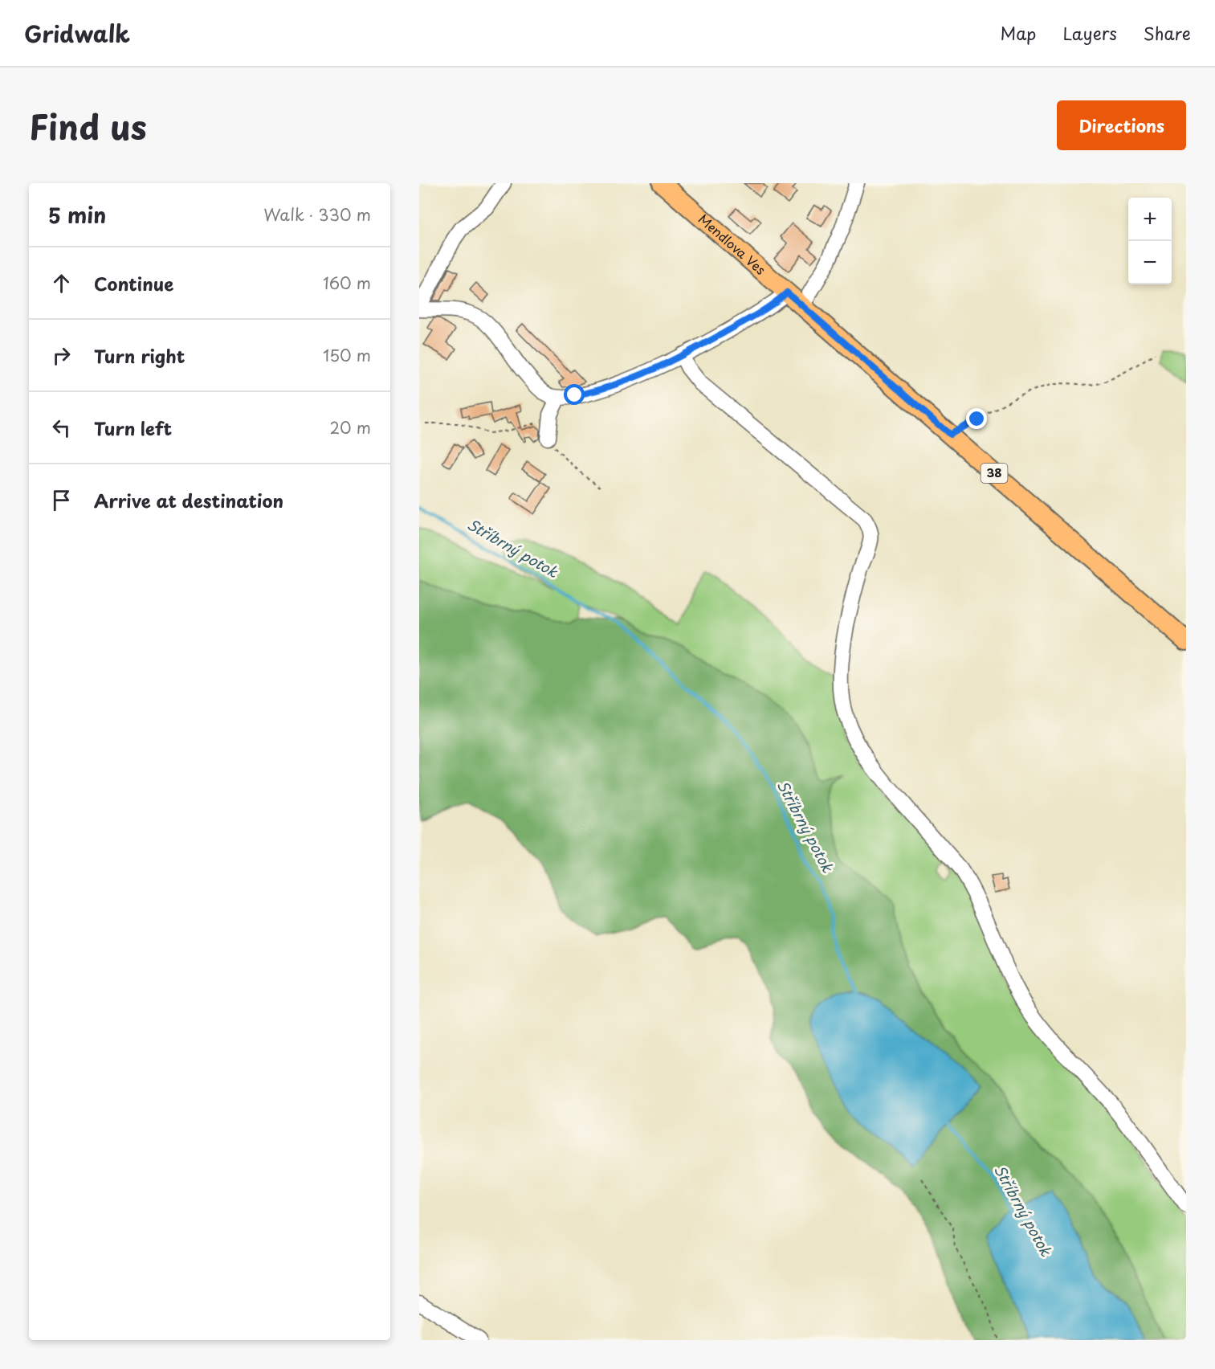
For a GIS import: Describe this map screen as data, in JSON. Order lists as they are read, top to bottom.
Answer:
{
  "streets": {
    "main road": ["Mendlova Ves", "38"]
  },
  "crossings": [
    ["Mendlova Ves", "38"]
  ],
  "water": ["Stříbrný potok"],
  "page": {
    "header": "Gridwalk",
    "nav": ["Map", "Layers", "Share"],
    "title": "Find us",
    "buttons": "Directions",
    "heading": ["5 min", "Walk · 330 m"],
    "map_buttons": ["+", "−"],
    "list": [
      ["Continue", "160 m"],
      ["Turn right", "150 m"],
      ["Turn left", "20 m"],
      "Arrive at destination"
    ]
  }
}
